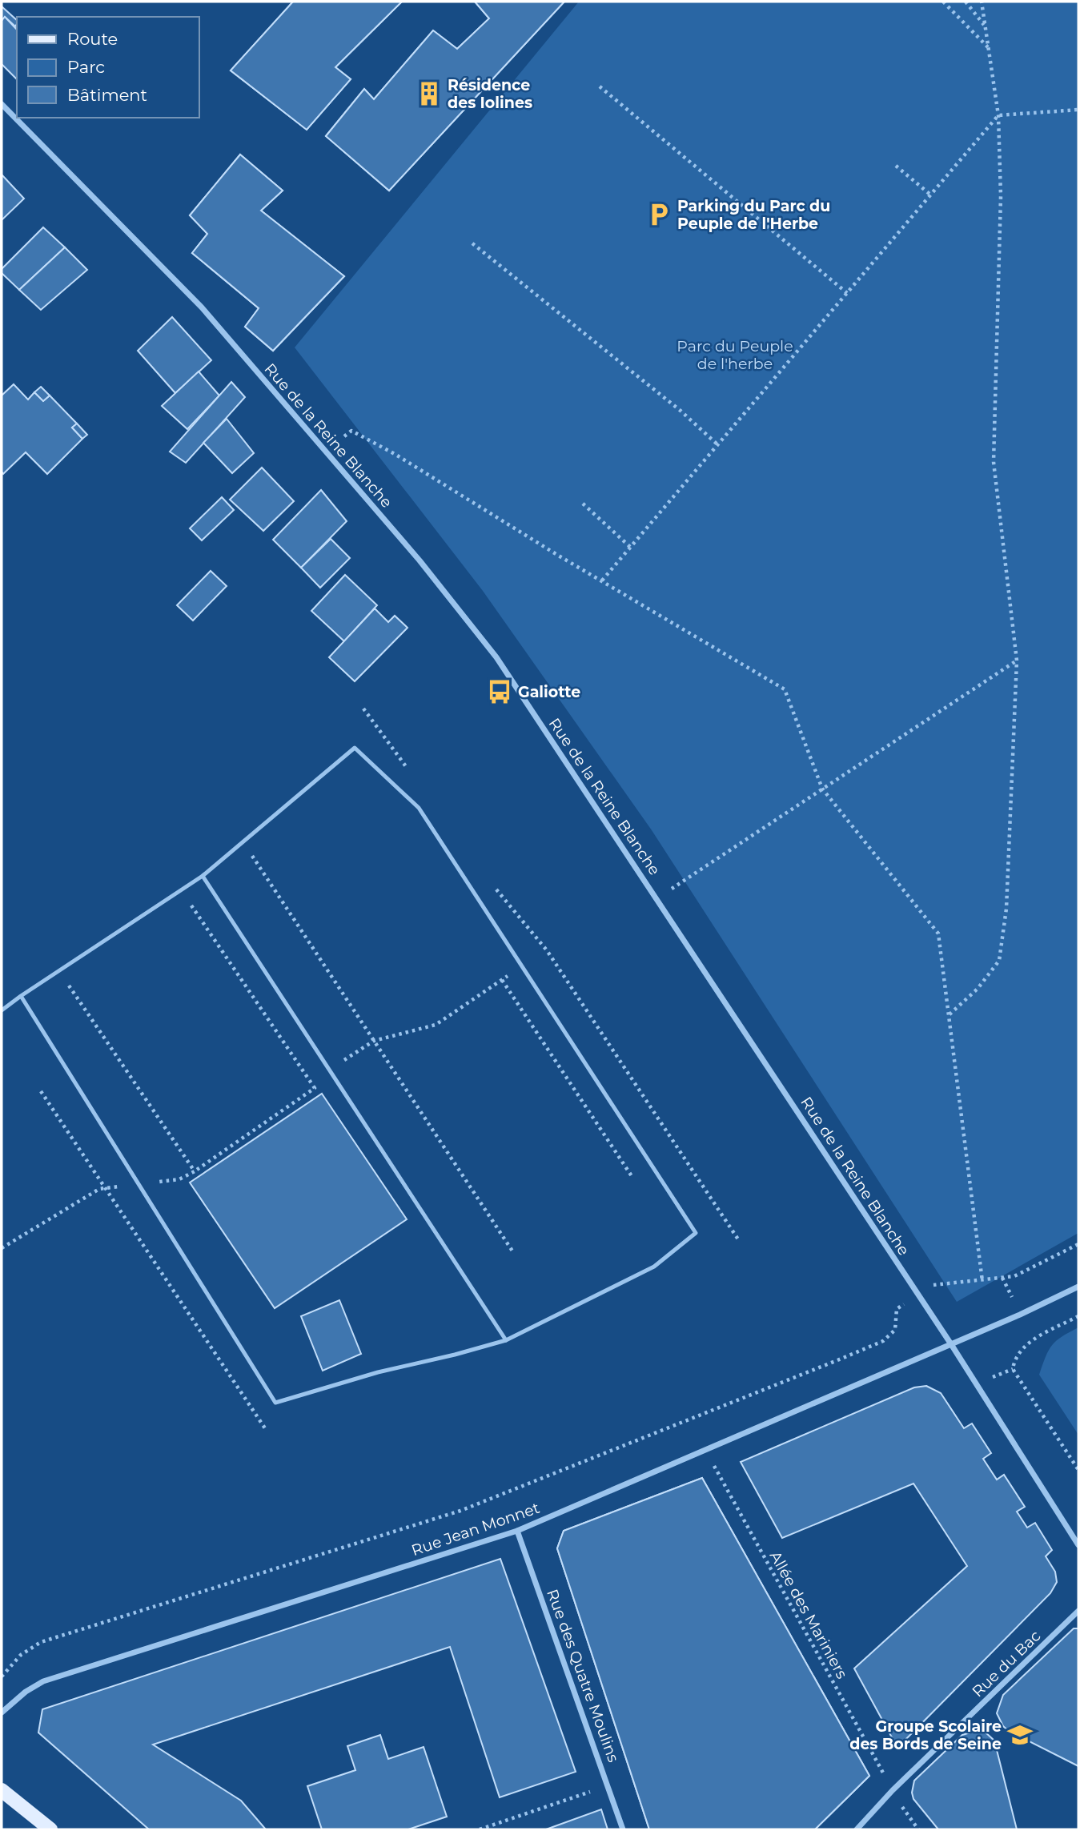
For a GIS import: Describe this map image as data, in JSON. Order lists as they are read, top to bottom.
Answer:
{
  "streets": {
    "street": [
      "Rue de la Reine Blanche",
      "Rue Jean Monnet",
      "Rue du Bac",
      "Rue des Quatre Moulins"
    ],
    "path": ["Allée des Mariniers"]
  },
  "crossings": [
    ["Rue de la Reine Blanche", "Rue Jean Monnet"],
    ["Rue Jean Monnet", "Allée des Mariniers"],
    ["Rue Jean Monnet", "Rue des Quatre Moulins"],
    ["Allée des Mariniers", "Rue du Bac"]
  ],
  "parks": ["Parc du Peuple de l'herbe"],
  "places": {
    "building": ["Résidence des Iolines"],
    "parking": ["Parking du Parc du Peuple de l'Herbe"],
    "bus stop": ["Galiotte"],
    "school or university": ["Groupe Scolaire des Bords de Seine"]
  },
  "legend": ["Route", "Parc", "Bâtiment"]
}
